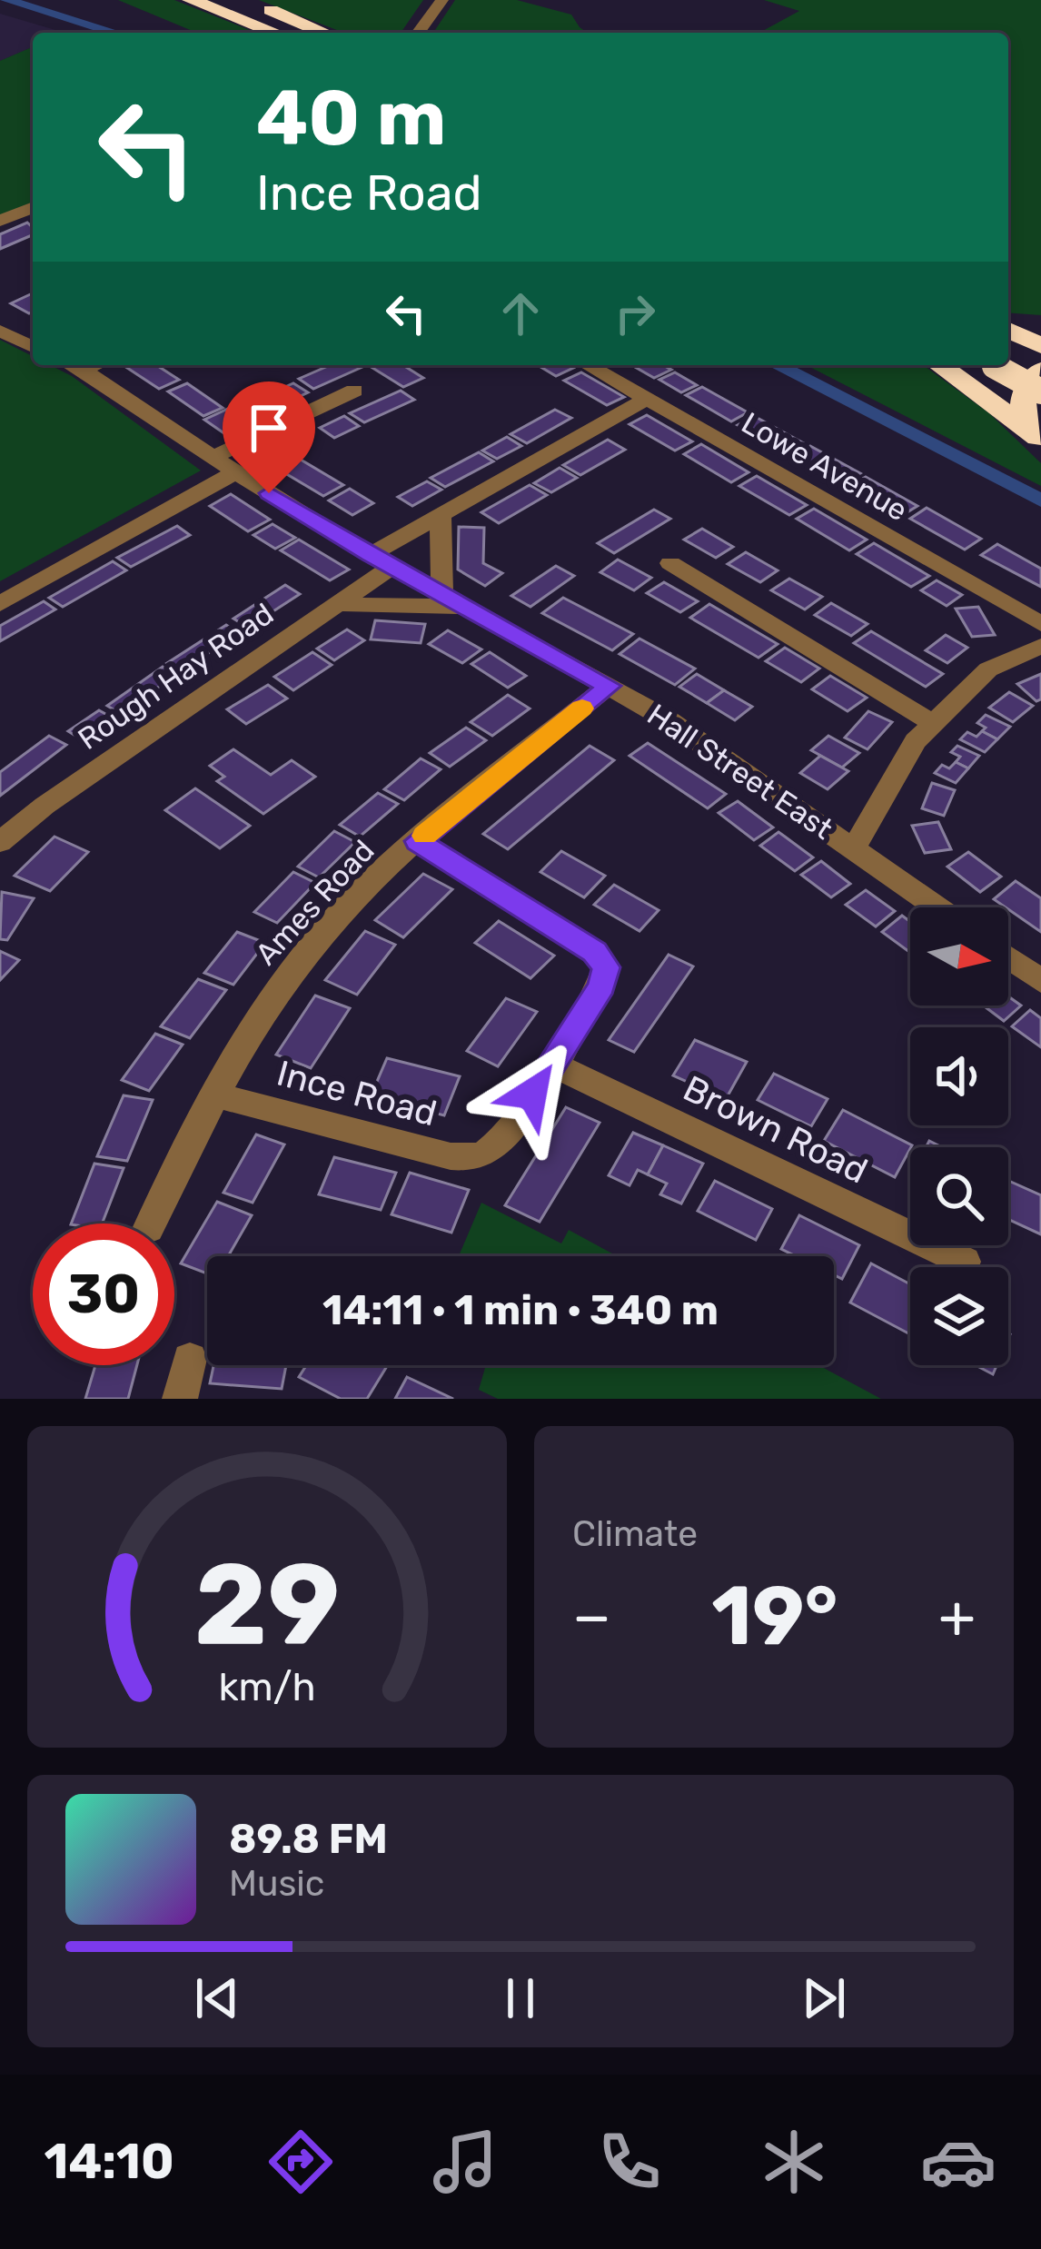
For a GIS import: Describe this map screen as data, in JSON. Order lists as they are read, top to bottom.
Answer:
{
  "streets": {
    "street": [
      "Lowe Avenue",
      "Rough Hay Road",
      "Hall Street East",
      "Ames Road",
      "Ince Road",
      "Brown Road"
    ]
  },
  "crossings": [
    ["Lowe Avenue", "Rough Hay Road"],
    ["Rough Hay Road", "Hall Street East"],
    ["Hall Street East", "Ames Road"],
    ["Ames Road", "Ince Road"],
    ["Ince Road", "Brown Road"]
  ],
  "north": "right",
  "page": {
    "turn": ["40 m", "Ince Road"],
    "limit": "30",
    "trip": "14:11 · 1 min · 340 m",
    "tile": "Climate",
    "heat": ["−", "19°", "+"],
    "song": ["89.8 FM", "Music"],
    "tabs": "14:10",
    "gauge": ["29", "km/h"]
  }
}
